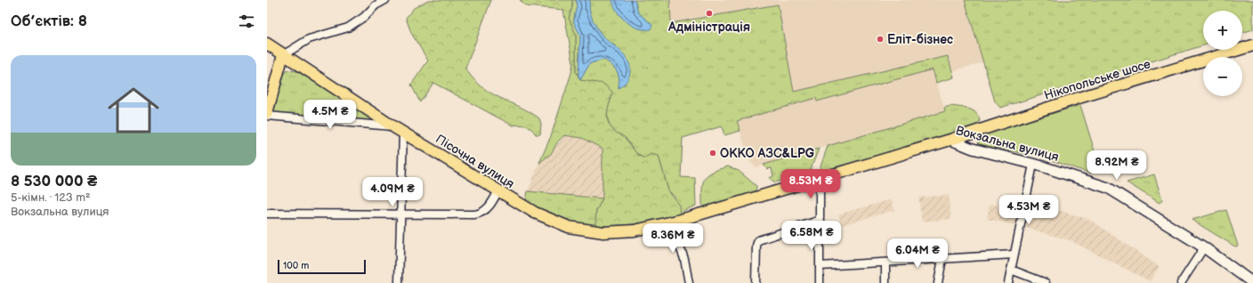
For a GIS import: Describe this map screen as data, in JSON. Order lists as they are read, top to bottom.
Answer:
{
  "streets": {
    "main road": ["Нікопольське шосе", "Вокзальна вулиця", "Пісочна вулиця"]
  },
  "crossings": [
    ["Нікопольське шосе", "Вокзальна вулиця"],
    ["Вокзальна вулиця", "Пісочна вулиця"]
  ],
  "places": ["Адміністрація", "Еліт-бізнес", "ОККО АЗС&LPG"],
  "scale_bar": "100 m",
  "page": {
    "heading": "Об’єктів: 8",
    "map_buttons": ["+", "−"],
    "list": [
      {
        "name": "8 530 000 ₴",
        "note": "5-кімн. · 123 m² · Вокзальна вулиця"
      }
    ],
    "price": [
      "4.5M ₴",
      "8.92M ₴",
      "8.53M ₴",
      "4.09M ₴",
      "4.53M ₴",
      "6.58M ₴",
      "8.36M ₴",
      "6.04M ₴"
    ],
    "scale": "100 m"
  }
}
